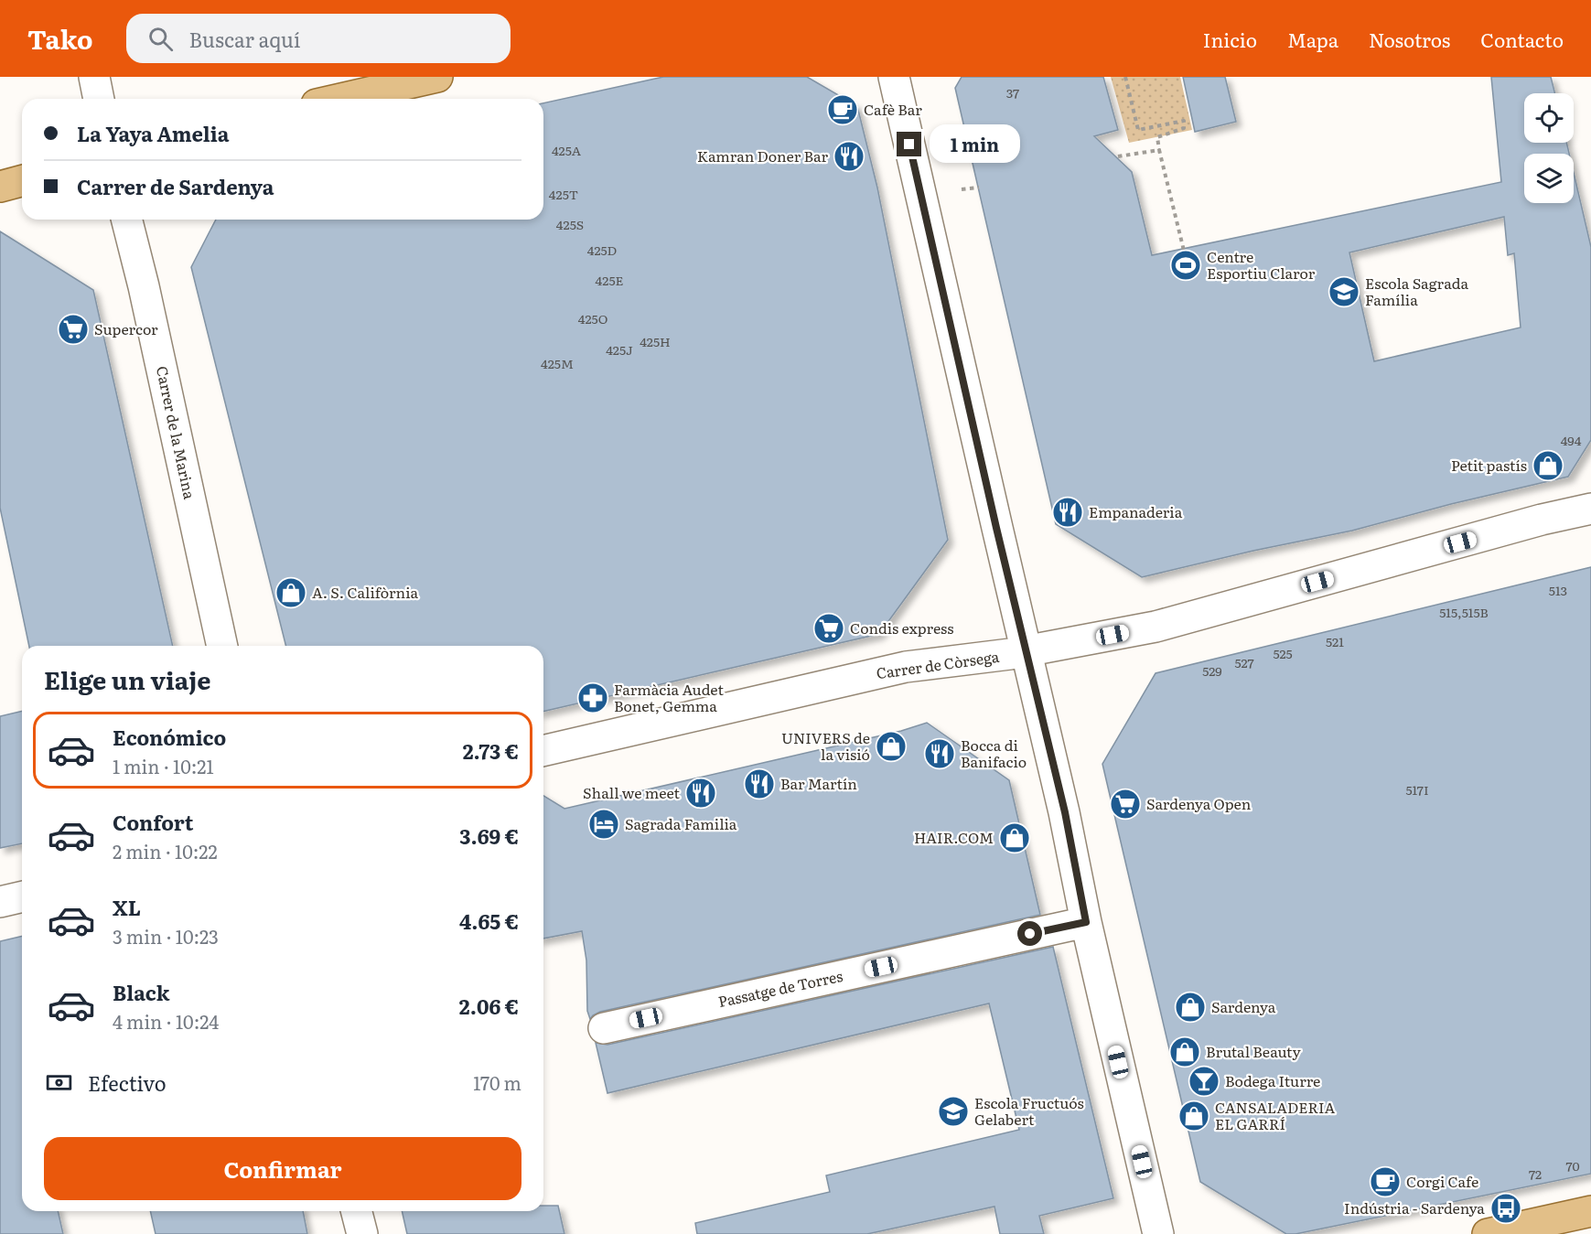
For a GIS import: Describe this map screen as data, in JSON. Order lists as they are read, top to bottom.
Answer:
{
  "streets": {
    "street": ["Carrer de la Marina", "Carrer de Còrsega", "Passatge de Torres"]
  },
  "places": {
    "cafe": ["Cafè Bar", "Corgi Cafe"],
    "restaurant": [
      "Kamran Doner Bar",
      "Empanaderia",
      "Bocca di Banifacio",
      "Bar Martín",
      "Shall we meet"
    ],
    "sports": ["Centre Esportiu Claror"],
    "school or university": ["Escola Sagrada Família", "Escola Fructuós Gelabert"],
    "supermarket": ["Supercor", "Condis express", "Sardenya Open"],
    "shop": [
      "Petit pastís",
      "A. S. Califòrnia",
      "UNIVERS de la visió",
      "HAIR.COM",
      "Sardenya",
      "Brutal Beauty",
      "CANSALADERIA EL GARRÍ"
    ],
    "pharmacy": ["Farmàcia Audet Bonet, Gemma"],
    "hotel": ["Sagrada Familia"],
    "bar": ["Bodega Iturre"],
    "bus stop": ["Indústria - Sardenya"]
  },
  "house_numbers": [
    "37",
    "425A",
    "425T",
    "425S",
    "425D",
    "425E",
    "425O",
    "425H",
    "425J",
    "425M",
    "494",
    "513",
    "515,515B",
    "521",
    "525",
    "527",
    "529",
    "517I",
    "70",
    "72"
  ],
  "page": {
    "header": "Tako",
    "search": "Buscar aquí",
    "nav": [
      "Inicio",
      "Mapa",
      "Nosotros",
      "Contacto"
    ],
    "banner": ["La Yaya Amelia", "Carrer de Sardenya"],
    "bubble": "1 min",
    "heading": "Elige un viaje",
    "list": [
      {
        "name": "Económico",
        "note": "1 min · 10:21",
        "value": "2.73 €"
      },
      {
        "name": "Confort",
        "note": "2 min · 10:22",
        "value": "3.69 €"
      },
      {
        "name": "XL",
        "note": "3 min · 10:23",
        "value": "4.65 €"
      },
      {
        "name": "Black",
        "note": "4 min · 10:24",
        "value": "2.06 €"
      }
    ],
    "pay": ["Efectivo", "170 m"],
    "buttons": "Confirmar"
  }
}
